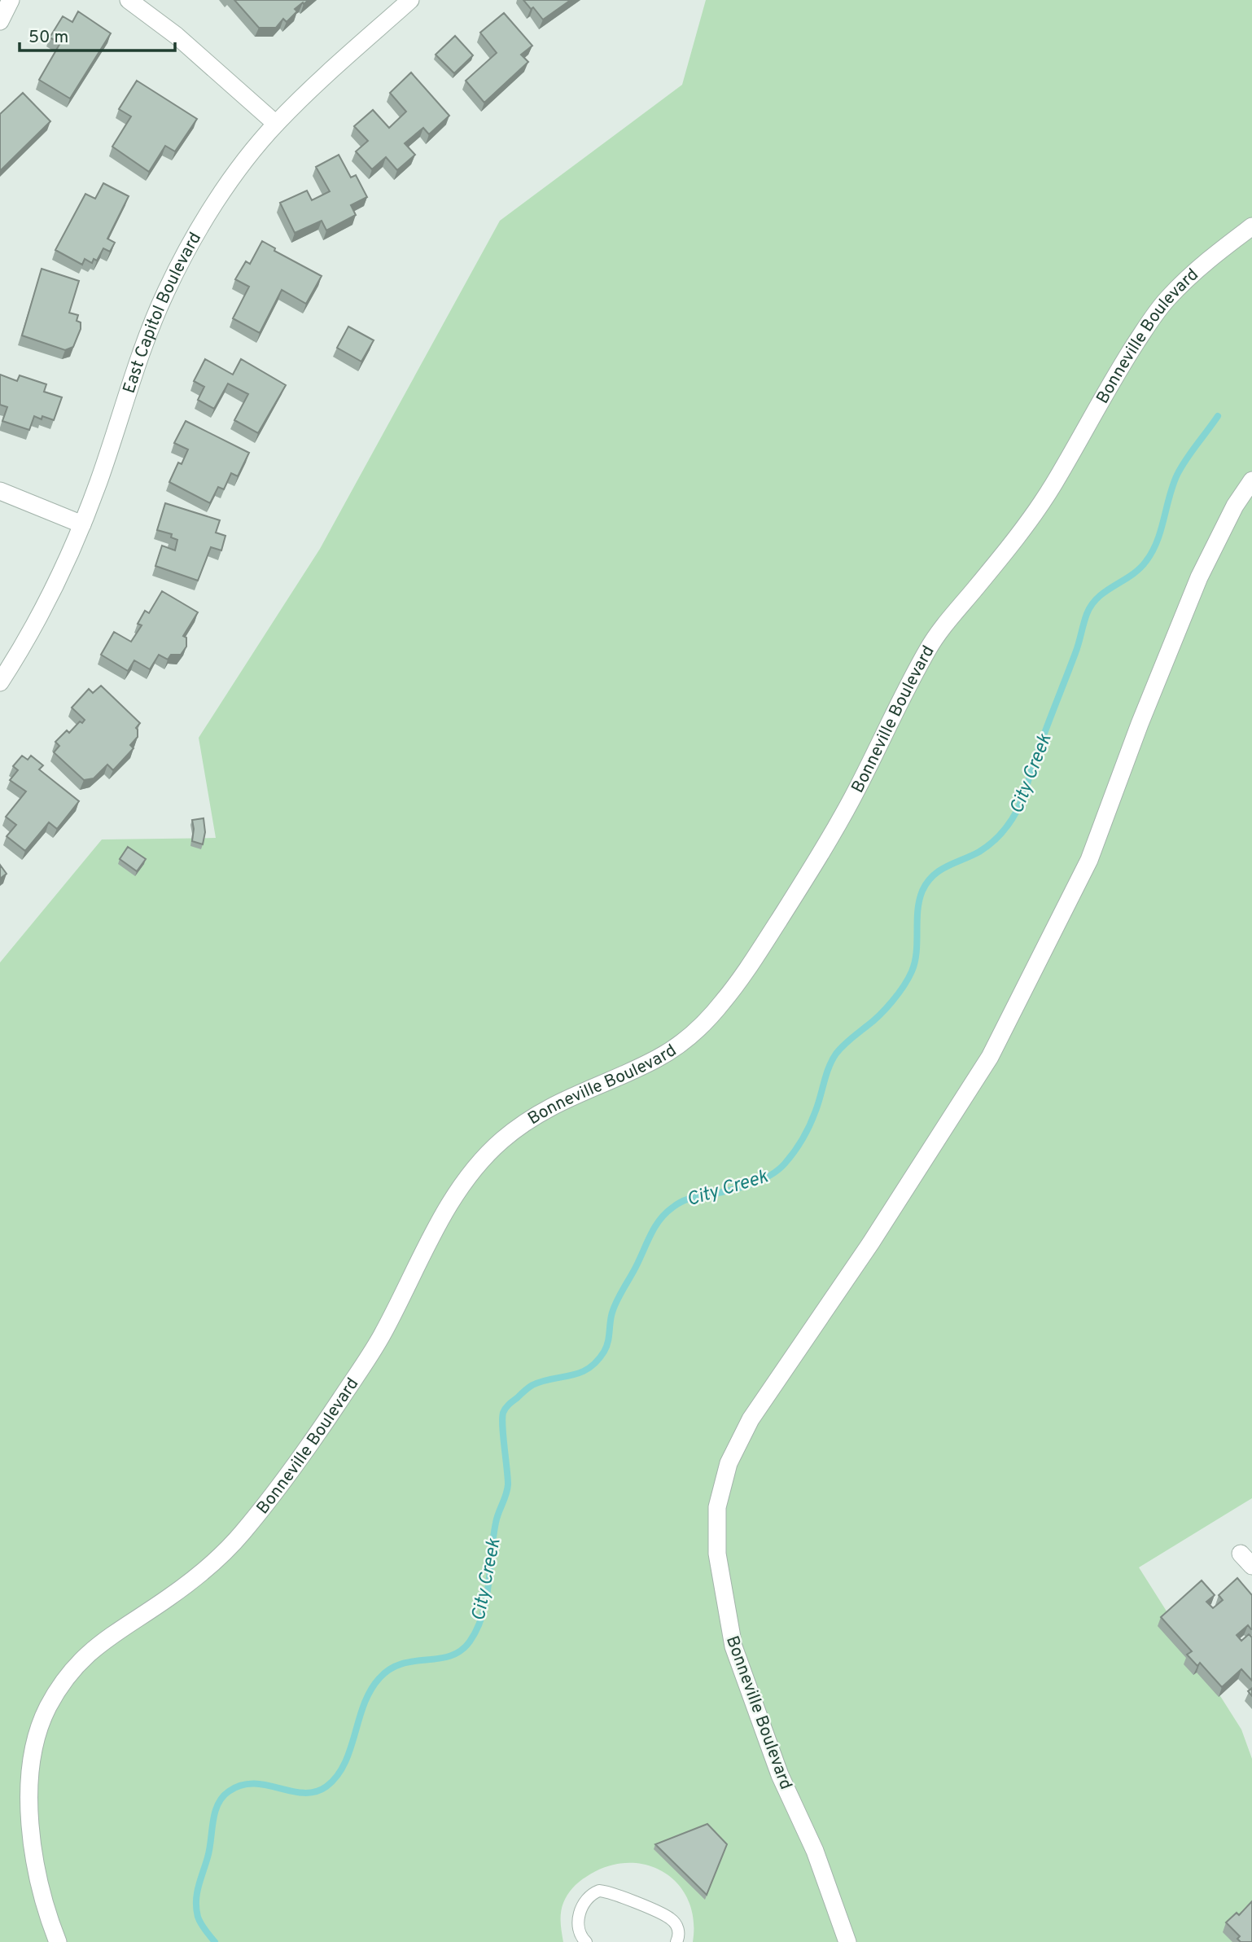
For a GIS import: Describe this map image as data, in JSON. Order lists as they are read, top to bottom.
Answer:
{
  "streets": {
    "street": ["East Capitol Boulevard", "Bonneville Boulevard"]
  },
  "water": ["City Creek"],
  "scale_bar": "50 m"
}
